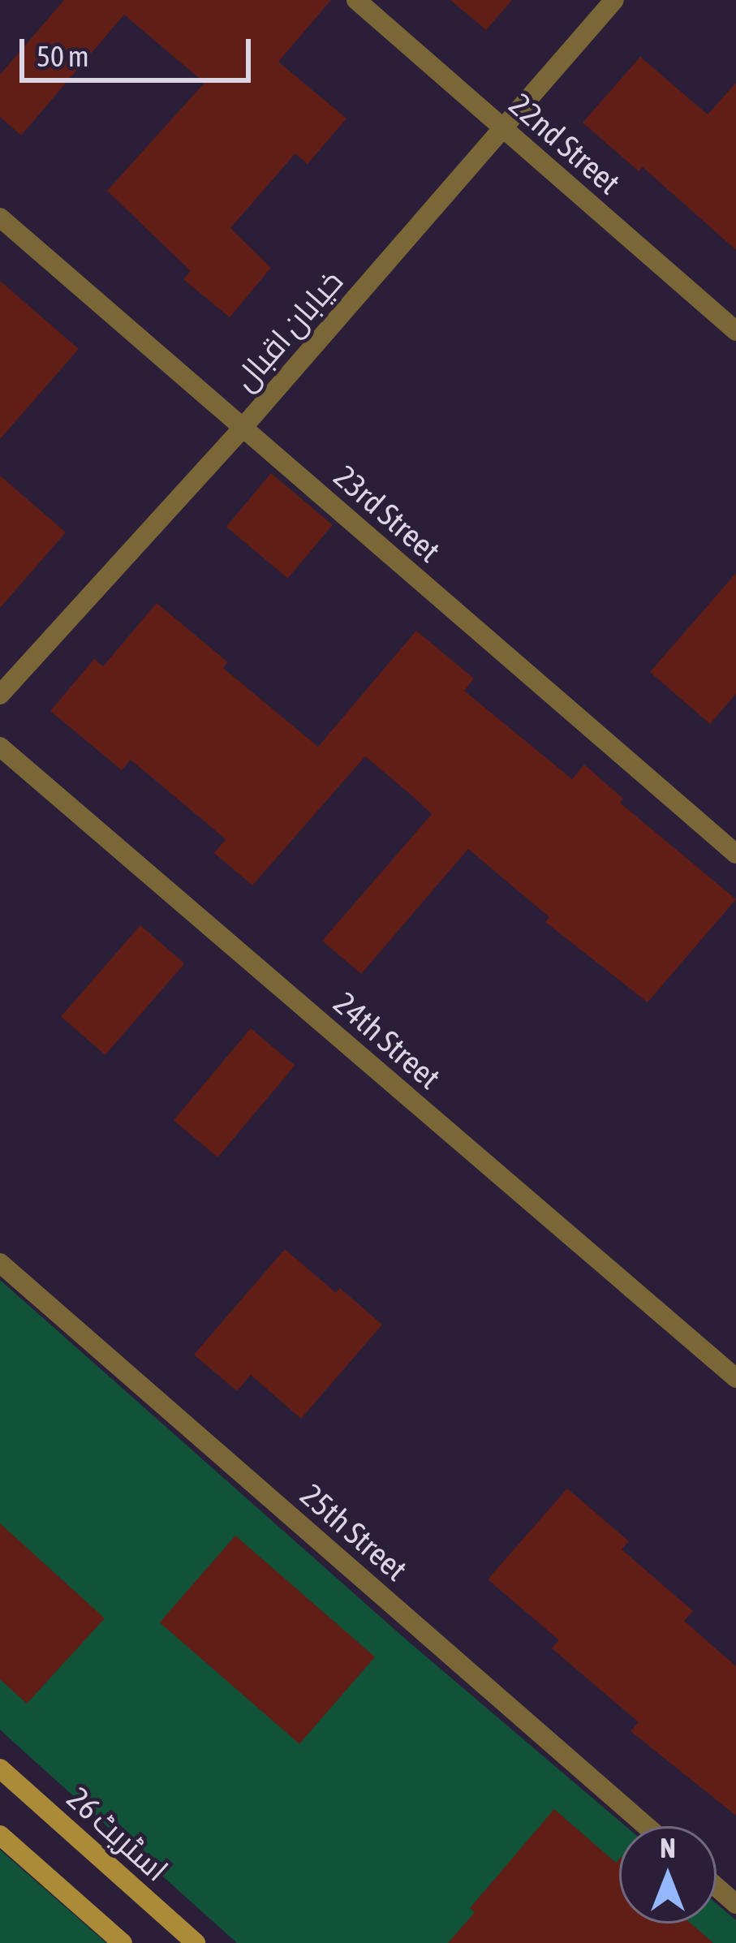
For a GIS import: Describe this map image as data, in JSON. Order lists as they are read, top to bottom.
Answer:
{
  "streets": {
    "main road": ["اسٹریٹ 26"],
    "street": [
      "22nd Street",
      "خیابان اقبال",
      "23rd Street",
      "24th Street",
      "25th Street"
    ]
  },
  "crossings": [
    ["22nd Street", "خیابان اقبال"],
    ["خیابان اقبال", "23rd Street"]
  ],
  "scale_bar": "50 m",
  "north": "top"
}
